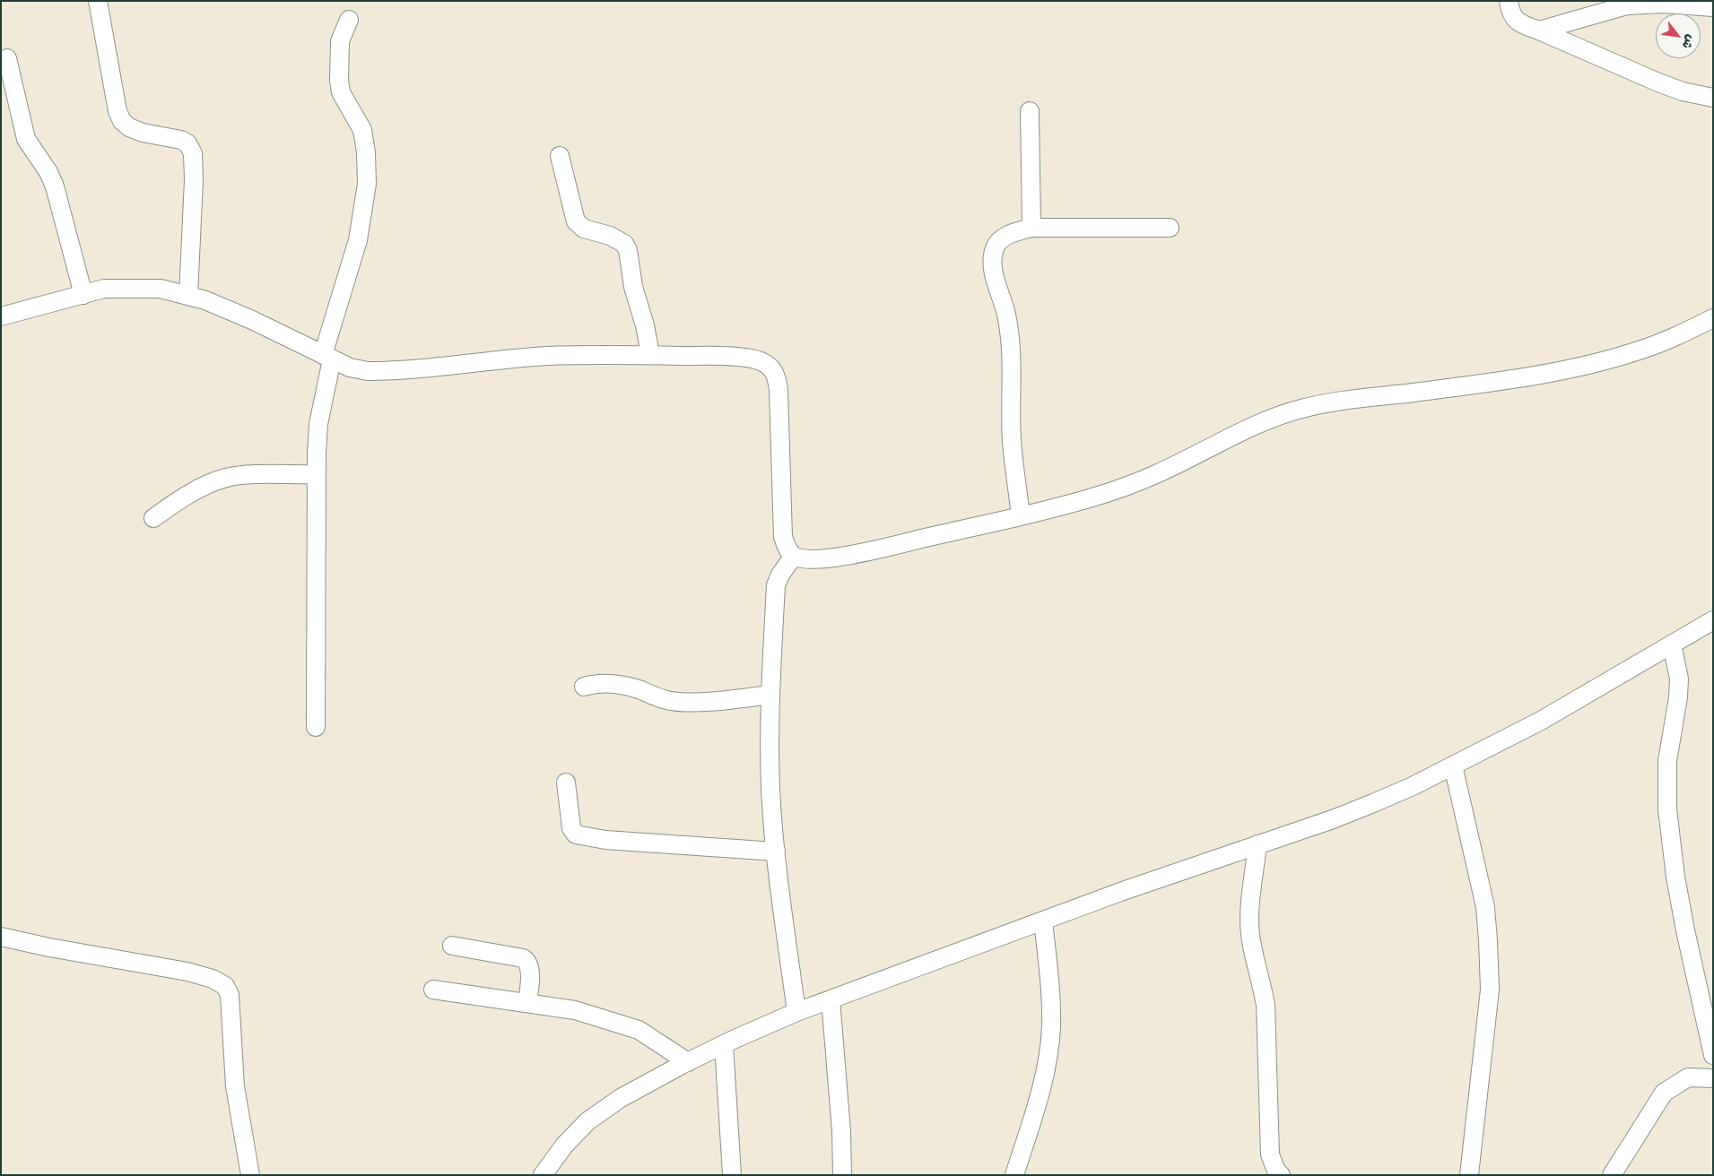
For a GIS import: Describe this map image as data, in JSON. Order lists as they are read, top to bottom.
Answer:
{
  "north": "bottom right"
}
